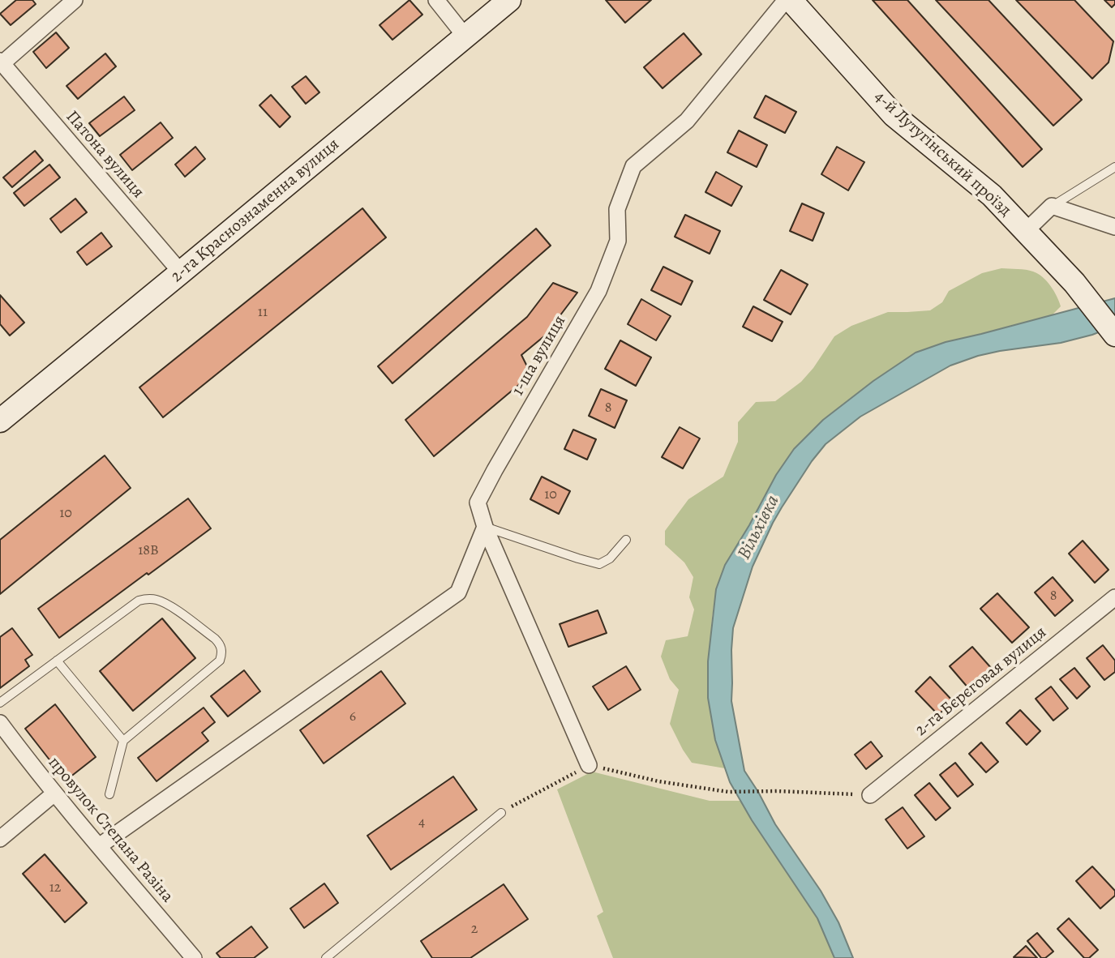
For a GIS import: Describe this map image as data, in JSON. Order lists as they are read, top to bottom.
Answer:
{
  "streets": {
    "street": [
      "4-й Лутугінський проїзд",
      "Патона вулиця",
      "2-га Краснознаменна вулиця",
      "1-ша вулиця",
      "2-га Бєрєговая вулиця",
      "провулок Степана Разіна"
    ]
  },
  "crossings": [
    ["Патона вулиця", "2-га Краснознаменна вулиця"]
  ],
  "water": ["Вільхівка"],
  "house_numbers": [
    "11",
    "8",
    "10",
    "10",
    "18В",
    "8",
    "6",
    "4",
    "12",
    "2"
  ]
}
